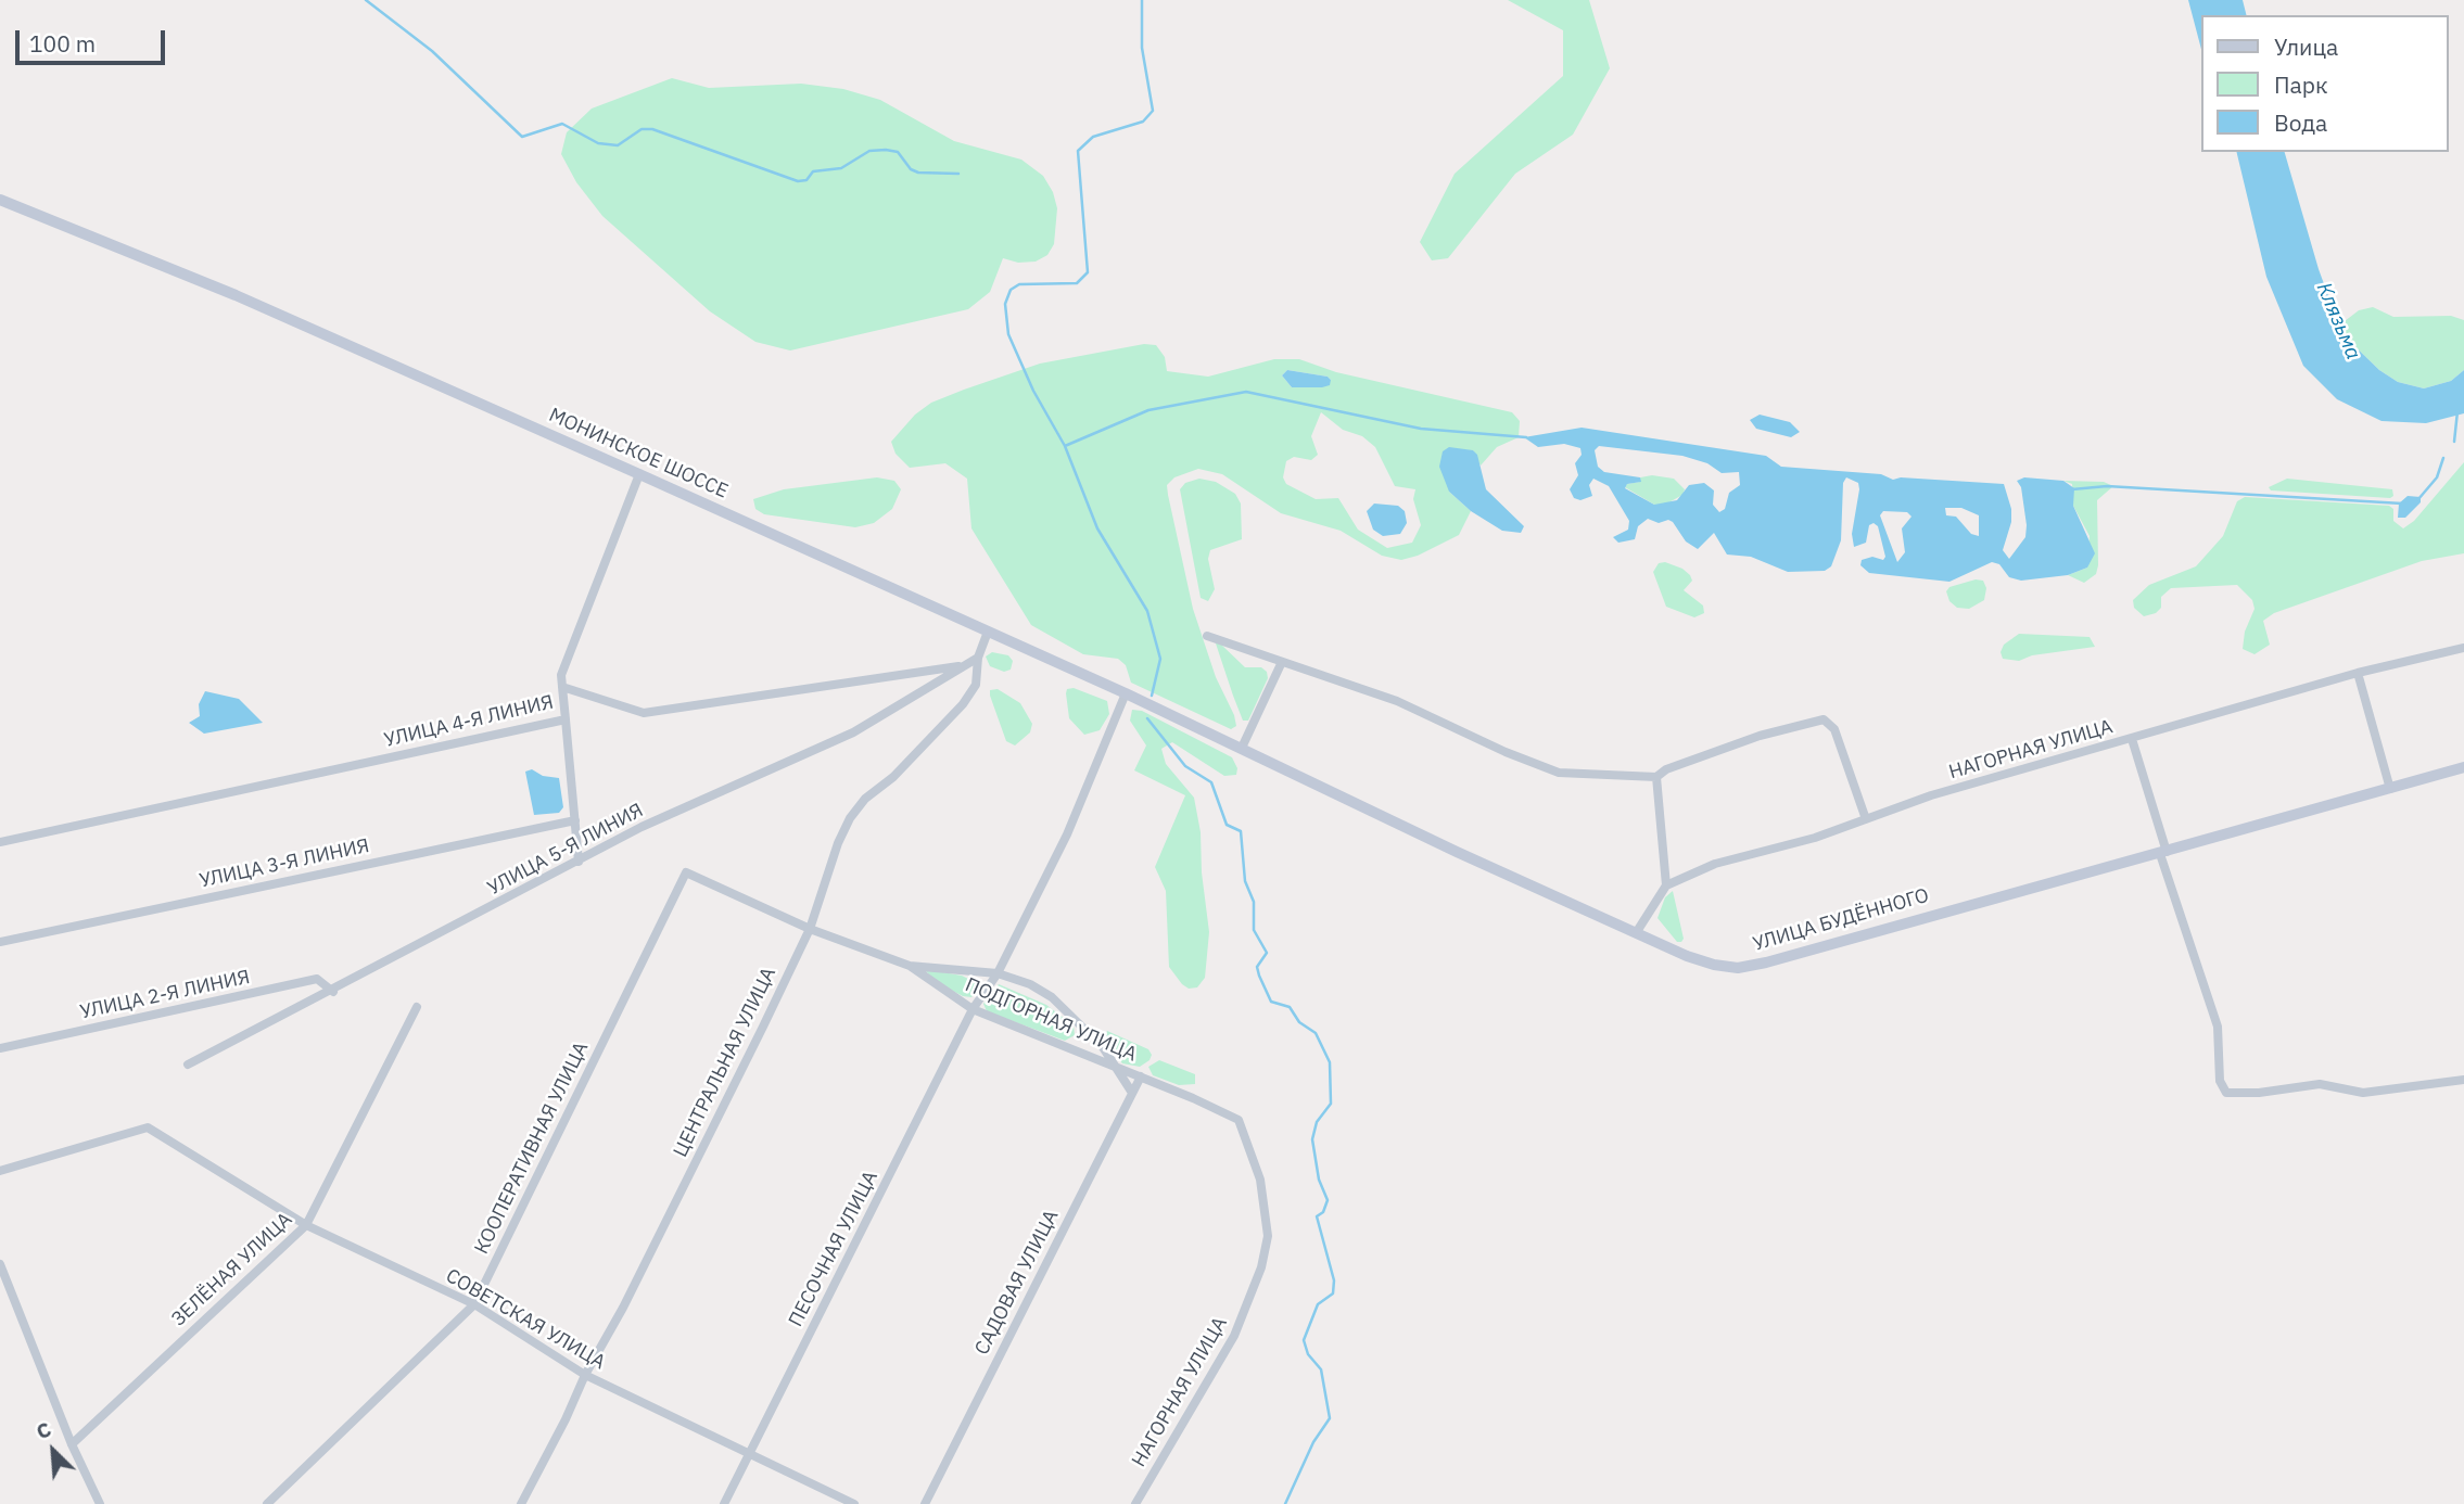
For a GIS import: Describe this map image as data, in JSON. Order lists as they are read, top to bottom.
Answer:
{
  "streets": {
    "main road": ["МОНИНСКОЕ ШОССЕ", "УЛИЦА БУДЁННОГО"],
    "street": [
      "УЛИЦА 4-Я ЛИНИЯ",
      "НАГОРНАЯ УЛИЦА",
      "УЛИЦА 5-Я ЛИНИЯ",
      "УЛИЦА 3-Я ЛИНИЯ",
      "УЛИЦА 2-Я ЛИНИЯ",
      "ПОДГОРНАЯ УЛИЦА",
      "ЦЕНТРАЛЬНАЯ УЛИЦА",
      "КООПЕРАТИВНАЯ УЛИЦА",
      "ПЕСОЧНАЯ УЛИЦА",
      "ЗЕЛЁНАЯ УЛИЦА",
      "САДОВАЯ УЛИЦА",
      "СОВЕТСКАЯ УЛИЦА"
    ]
  },
  "crossings": [
    ["МОНИНСКОЕ ШОССЕ", "УЛИЦА БУДЁННОГО"],
    ["МОНИНСКОЕ ШОССЕ", "ЦЕНТРАЛЬНАЯ УЛИЦА"],
    ["УЛИЦА 4-Я ЛИНИЯ", "УЛИЦА 5-Я ЛИНИЯ"],
    ["НАГОРНАЯ УЛИЦА", "ПОДГОРНАЯ УЛИЦА"],
    ["УЛИЦА 5-Я ЛИНИЯ", "УЛИЦА 2-Я ЛИНИЯ"],
    ["ПОДГОРНАЯ УЛИЦА", "ЦЕНТРАЛЬНАЯ УЛИЦА"],
    ["ПОДГОРНАЯ УЛИЦА", "КООПЕРАТИВНАЯ УЛИЦА"],
    ["ПОДГОРНАЯ УЛИЦА", "ПЕСОЧНАЯ УЛИЦА"],
    ["ПОДГОРНАЯ УЛИЦА", "САДОВАЯ УЛИЦА"],
    ["ЦЕНТРАЛЬНАЯ УЛИЦА", "СОВЕТСКАЯ УЛИЦА"],
    ["КООПЕРАТИВНАЯ УЛИЦА", "СОВЕТСКАЯ УЛИЦА"],
    ["ПЕСОЧНАЯ УЛИЦА", "СОВЕТСКАЯ УЛИЦА"],
    ["ЗЕЛЁНАЯ УЛИЦА", "СОВЕТСКАЯ УЛИЦА"]
  ],
  "water": ["Клязьма"],
  "legend": ["Улица", "Парк", "Вода"],
  "scale_bar": "100 m",
  "north": "top left"
}
